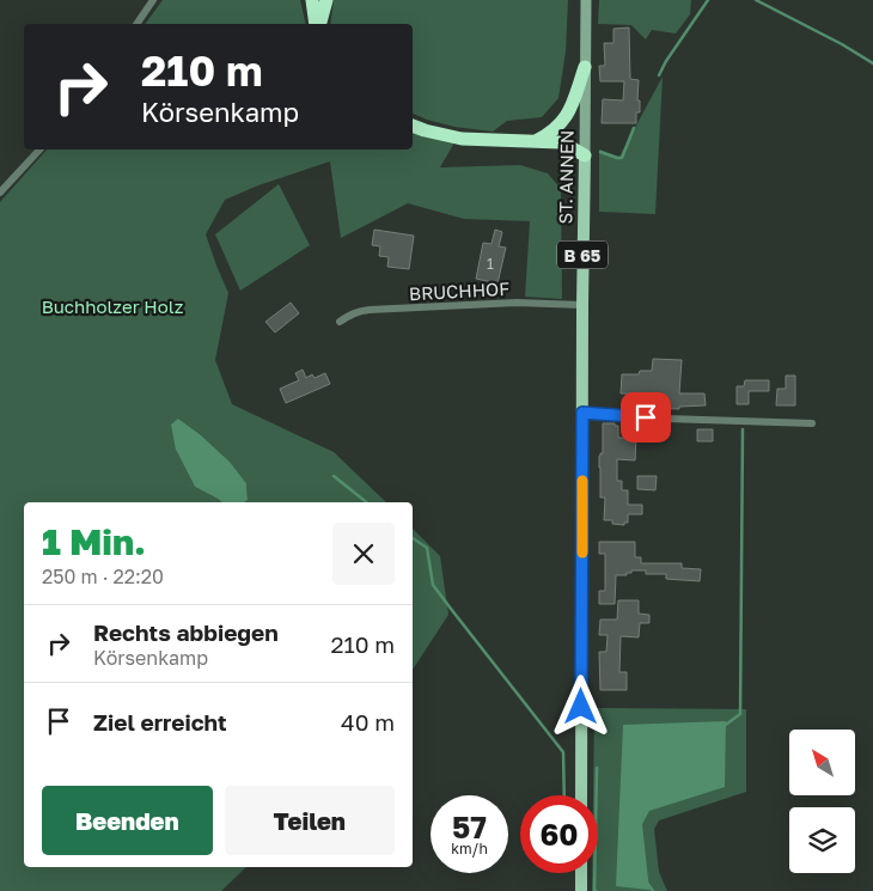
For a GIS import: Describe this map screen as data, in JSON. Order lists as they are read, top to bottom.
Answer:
{
  "streets": {
    "main road": ["ST. ANNEN", "B 65"],
    "street": ["BRUCHHOF"]
  },
  "crossings": [
    ["ST. ANNEN", "B 65"],
    ["ST. ANNEN", "BRUCHHOF"]
  ],
  "parks": ["Buchholzer Holz"],
  "house_numbers": ["1"],
  "north": "top left",
  "page": {
    "turn": ["210 m", "Körsenkamp"],
    "heading": ["1 Min.", "250 m · 22:20"],
    "list": [
      {
        "name": "Rechts abbiegen",
        "note": "Körsenkamp",
        "value": "210 m"
      },
      {
        "name": "Ziel erreicht",
        "value": "40 m"
      }
    ],
    "buttons": ["Beenden", "Teilen"],
    "speed": "57 km/h",
    "limit": "60"
  }
}
